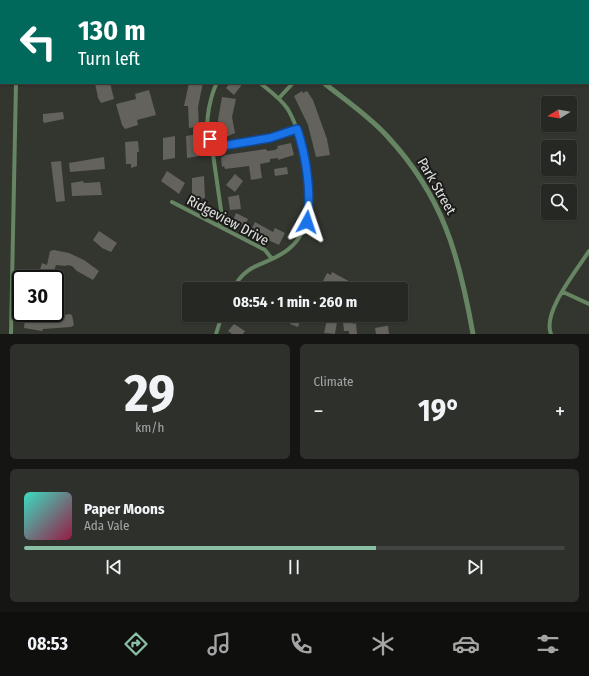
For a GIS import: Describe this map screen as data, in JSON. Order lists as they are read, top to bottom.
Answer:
{
  "streets": {
    "street": ["Park Street", "Ridgeview Drive"]
  },
  "north": "left",
  "page": {
    "turn": ["130 m", "Turn left"],
    "limit": "30",
    "trip": "08:54 · 1 min · 260 m",
    "tile": [
      ["29", "km/h"],
      "Climate"
    ],
    "heat": ["−", "19°", "+"],
    "song": ["Paper Moons", "Ada Vale"],
    "tabs": "08:53"
  }
}
